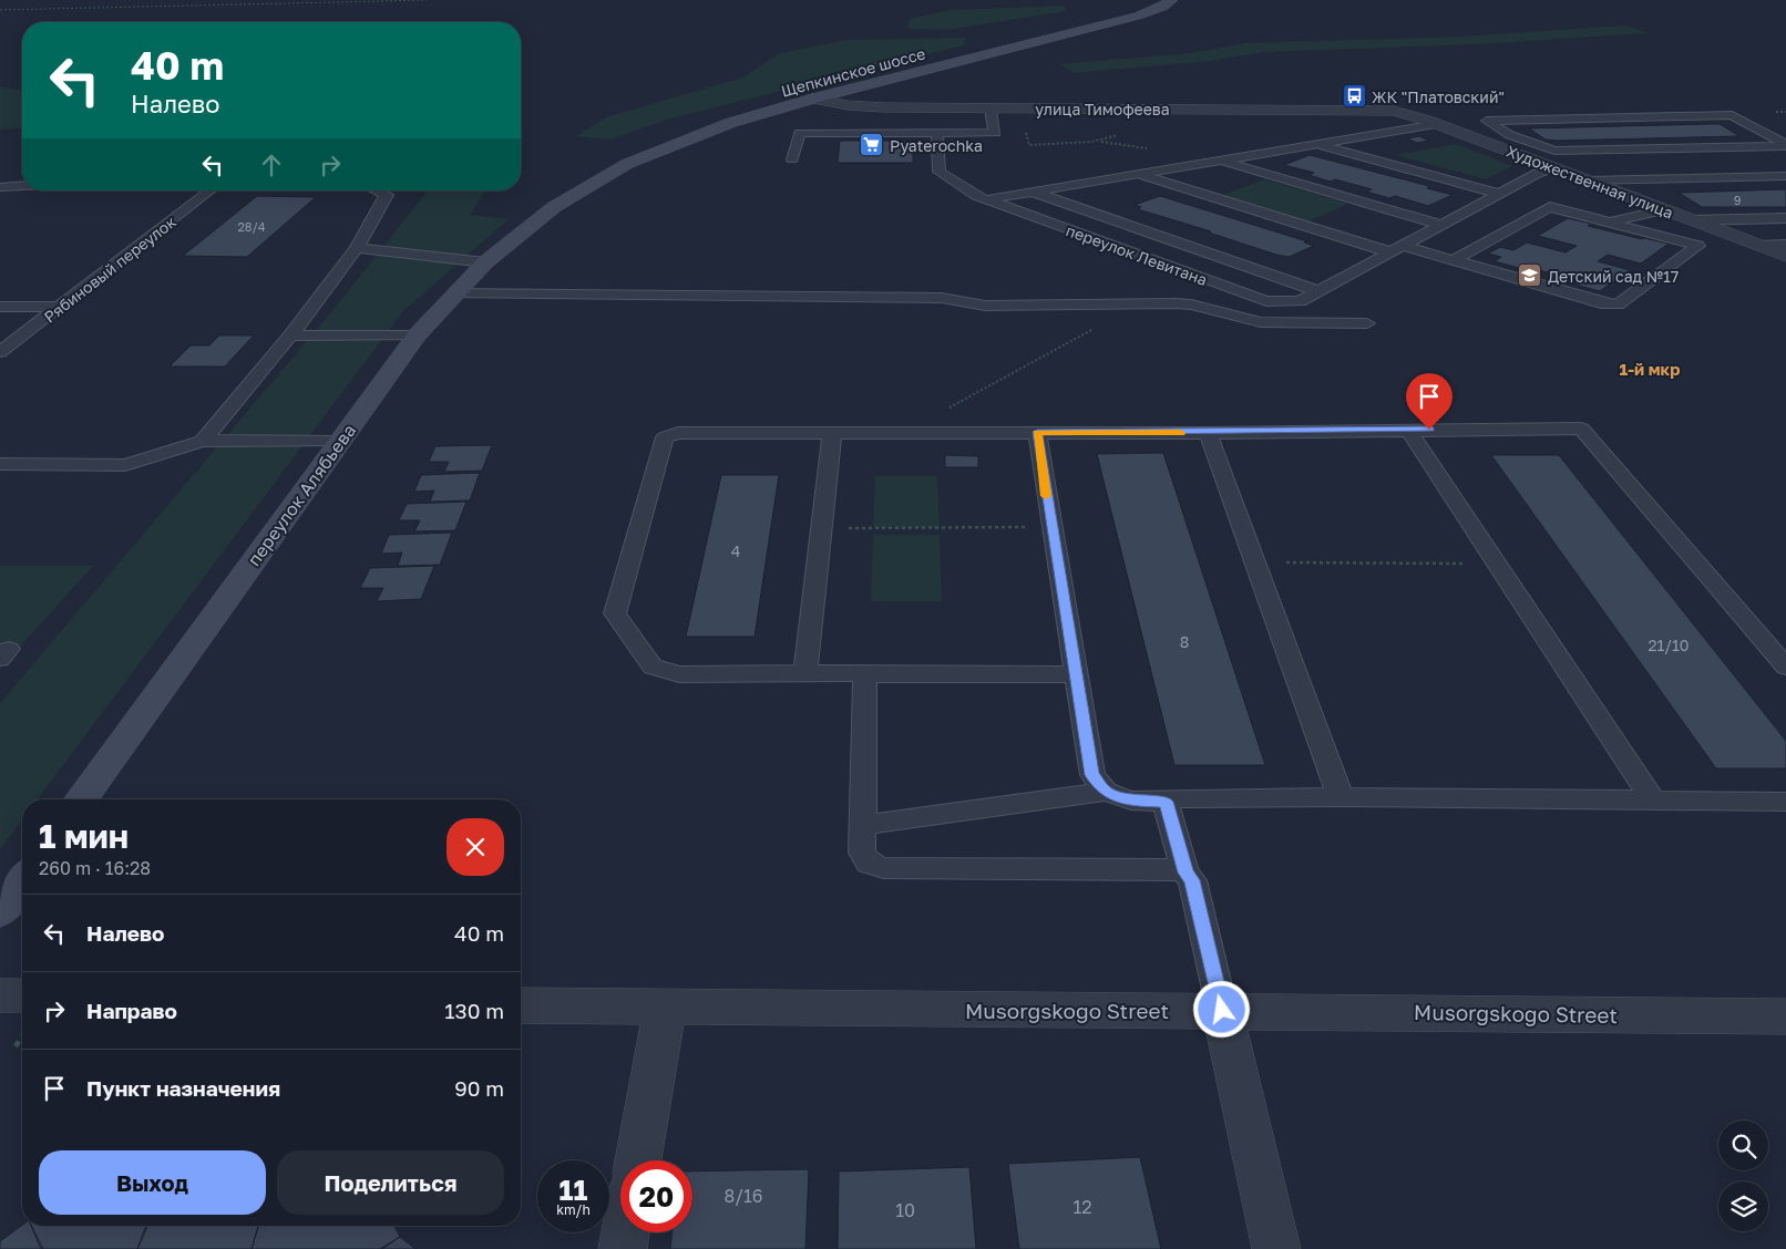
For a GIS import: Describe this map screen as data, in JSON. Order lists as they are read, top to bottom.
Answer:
{
  "streets": {
    "main road": ["Щепкинское шоссе", "переулок Алябьева"],
    "street": ["улица Тимофеева", "Художественная улица", "Musorgskogo Street"],
    "lane": ["переулок Левитана", "Рябиновый переулок"]
  },
  "crossings": [
    ["Щепкинское шоссе", "улица Тимофеева"],
    ["Щепкинское шоссе", "переулок Алябьева"],
    ["улица Тимофеева", "Художественная улица"]
  ],
  "districts": ["1-й мкр"],
  "places": {
    "bus stop": ["ЖК \"Платовский\""],
    "supermarket": ["Pyaterochka"],
    "school or university": ["Детский сад №17"]
  },
  "house_numbers": [
    "9",
    "28/4",
    "4",
    "8",
    "21/10",
    "8/16",
    "12",
    "10"
  ],
  "page": {
    "turn": ["40 m", "Налево"],
    "heading": ["1 мин", "260 m · 16:28"],
    "list": [
      {
        "name": "Налево",
        "value": "40 m"
      },
      {
        "name": "Направо",
        "value": "130 m"
      },
      {
        "name": "Пункт назначения",
        "value": "90 m"
      }
    ],
    "buttons": ["Выход", "Поделиться"],
    "speed": "11 km/h",
    "limit": "20"
  }
}
